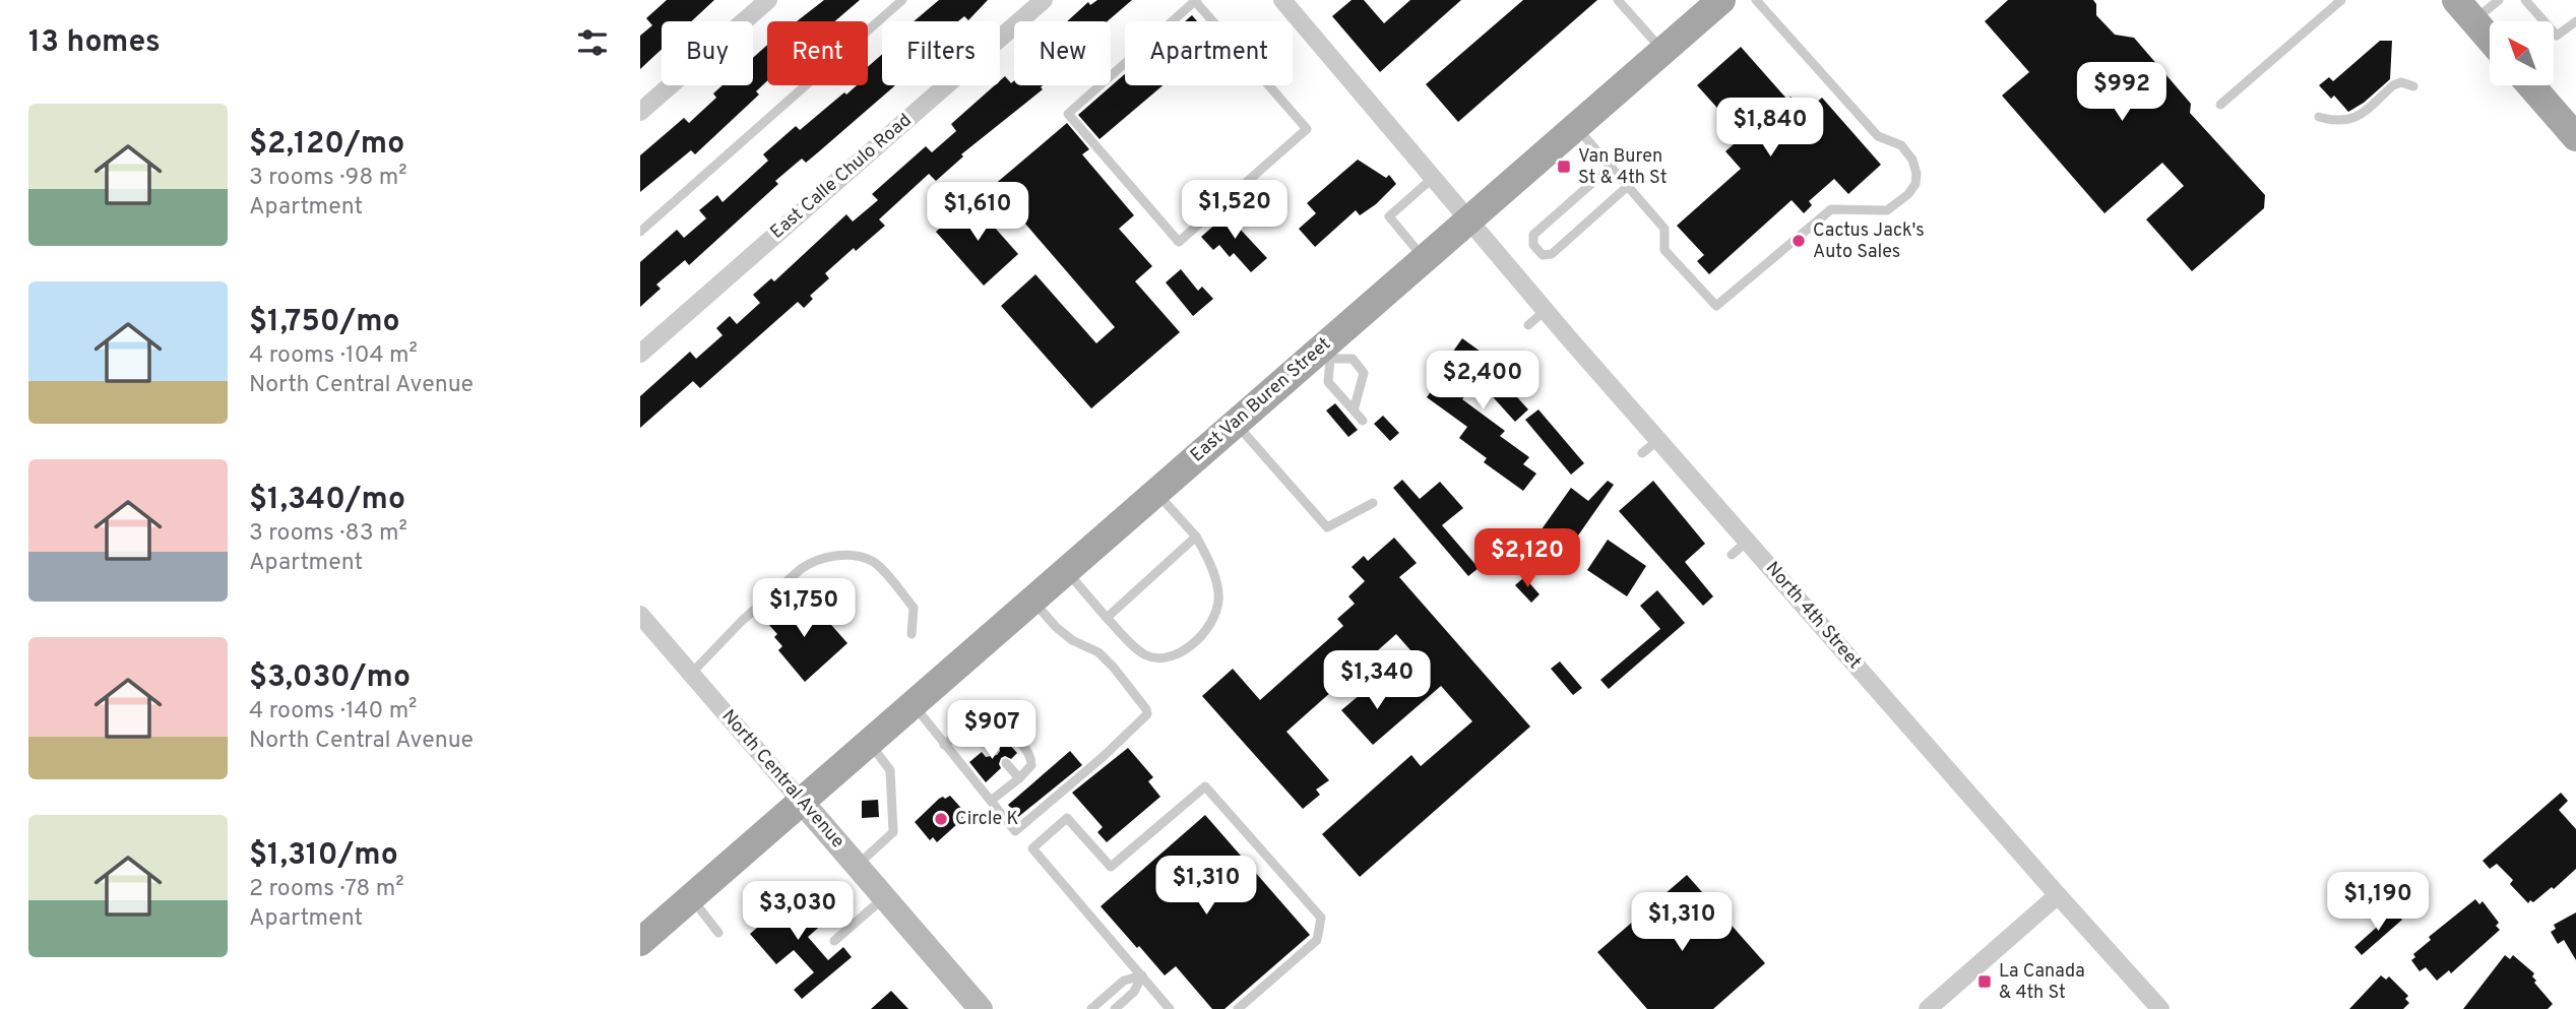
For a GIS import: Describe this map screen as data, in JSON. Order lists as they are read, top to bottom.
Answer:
{
  "streets": {
    "main road": ["East Van Buren Street"],
    "street": ["East Calle Chulo Road", "North 4th Street", "North Central Avenue"]
  },
  "crossings": [
    ["East Van Buren Street", "North 4th Street"],
    ["East Van Buren Street", "North Central Avenue"]
  ],
  "places": {
    "transit": ["Van Buren St & 4th St", "La Canada & 4th St"],
    "other": ["Cactus Jack's Auto Sales", "Circle K"]
  },
  "north": "top left",
  "page": {
    "heading": "13 homes",
    "chip": [
      "Buy",
      "Rent",
      "Filters",
      "New",
      "Apartment"
    ],
    "price": [
      "$992",
      "$1,840",
      "$1,520",
      "$1,610",
      "$2,400",
      "$2,120",
      "$1,750",
      "$1,340",
      "$907",
      "$1,310",
      "$1,190",
      "$3,030",
      "$1,310"
    ],
    "list": [
      {
        "name": "$2,120/mo",
        "note": "3 rooms · 98 m² · Apartment"
      },
      {
        "name": "$1,750/mo",
        "note": "4 rooms · 104 m² · North Central Avenue"
      },
      {
        "name": "$1,340/mo",
        "note": "3 rooms · 83 m² · Apartment"
      },
      {
        "name": "$3,030/mo",
        "note": "4 rooms · 140 m² · North Central Avenue"
      },
      {
        "name": "$1,310/mo",
        "note": "2 rooms · 78 m² · Apartment"
      }
    ]
  }
}
